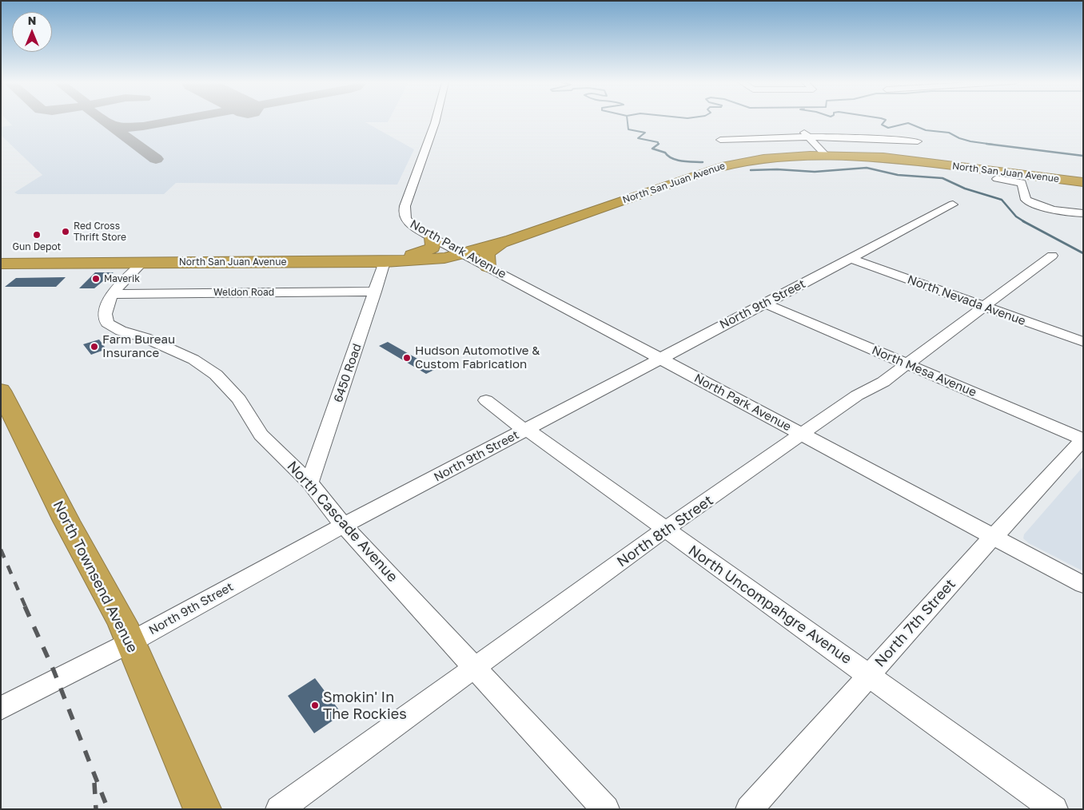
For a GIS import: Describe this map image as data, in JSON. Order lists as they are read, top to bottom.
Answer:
{
  "streets": {
    "highway": ["North San Juan Avenue", "North Townsend Avenue"],
    "street": [
      "North Park Avenue",
      "Weldon Road",
      "North Nevada Avenue",
      "North 9th Street",
      "North Mesa Avenue",
      "6450 Road",
      "North Cascade Avenue",
      "North 8th Street",
      "North Uncompahgre Avenue",
      "North 7th Street"
    ]
  },
  "crossings": [
    ["North San Juan Avenue", "North Park Avenue"],
    ["North San Juan Avenue", "6450 Road"],
    ["North San Juan Avenue", "North Cascade Avenue"],
    ["North Park Avenue", "North 9th Street"],
    ["North Park Avenue", "North 8th Street"],
    ["North Park Avenue", "North 7th Street"],
    ["Weldon Road", "6450 Road"],
    ["Weldon Road", "North Cascade Avenue"],
    ["North Nevada Avenue", "North 9th Street"],
    ["North Nevada Avenue", "North 8th Street"],
    ["North 9th Street", "North Mesa Avenue"],
    ["North 9th Street", "North Cascade Avenue"],
    ["North 9th Street", "North Townsend Avenue"],
    ["North 9th Street", "North Uncompahgre Avenue"],
    ["North Mesa Avenue", "North 8th Street"],
    ["North Mesa Avenue", "North 7th Street"],
    ["6450 Road", "North Cascade Avenue"],
    ["North Cascade Avenue", "North 8th Street"],
    ["North 8th Street", "North Uncompahgre Avenue"],
    ["North Uncompahgre Avenue", "North 7th Street"]
  ],
  "places": [
    "Red Cross Thrift Store",
    "Gun Depot",
    "Maverik",
    "Farm Bureau Insurance",
    "Hudson Automotive & Custom Fabrication",
    "Smokin' In The Rockies"
  ],
  "north": "top"
}
